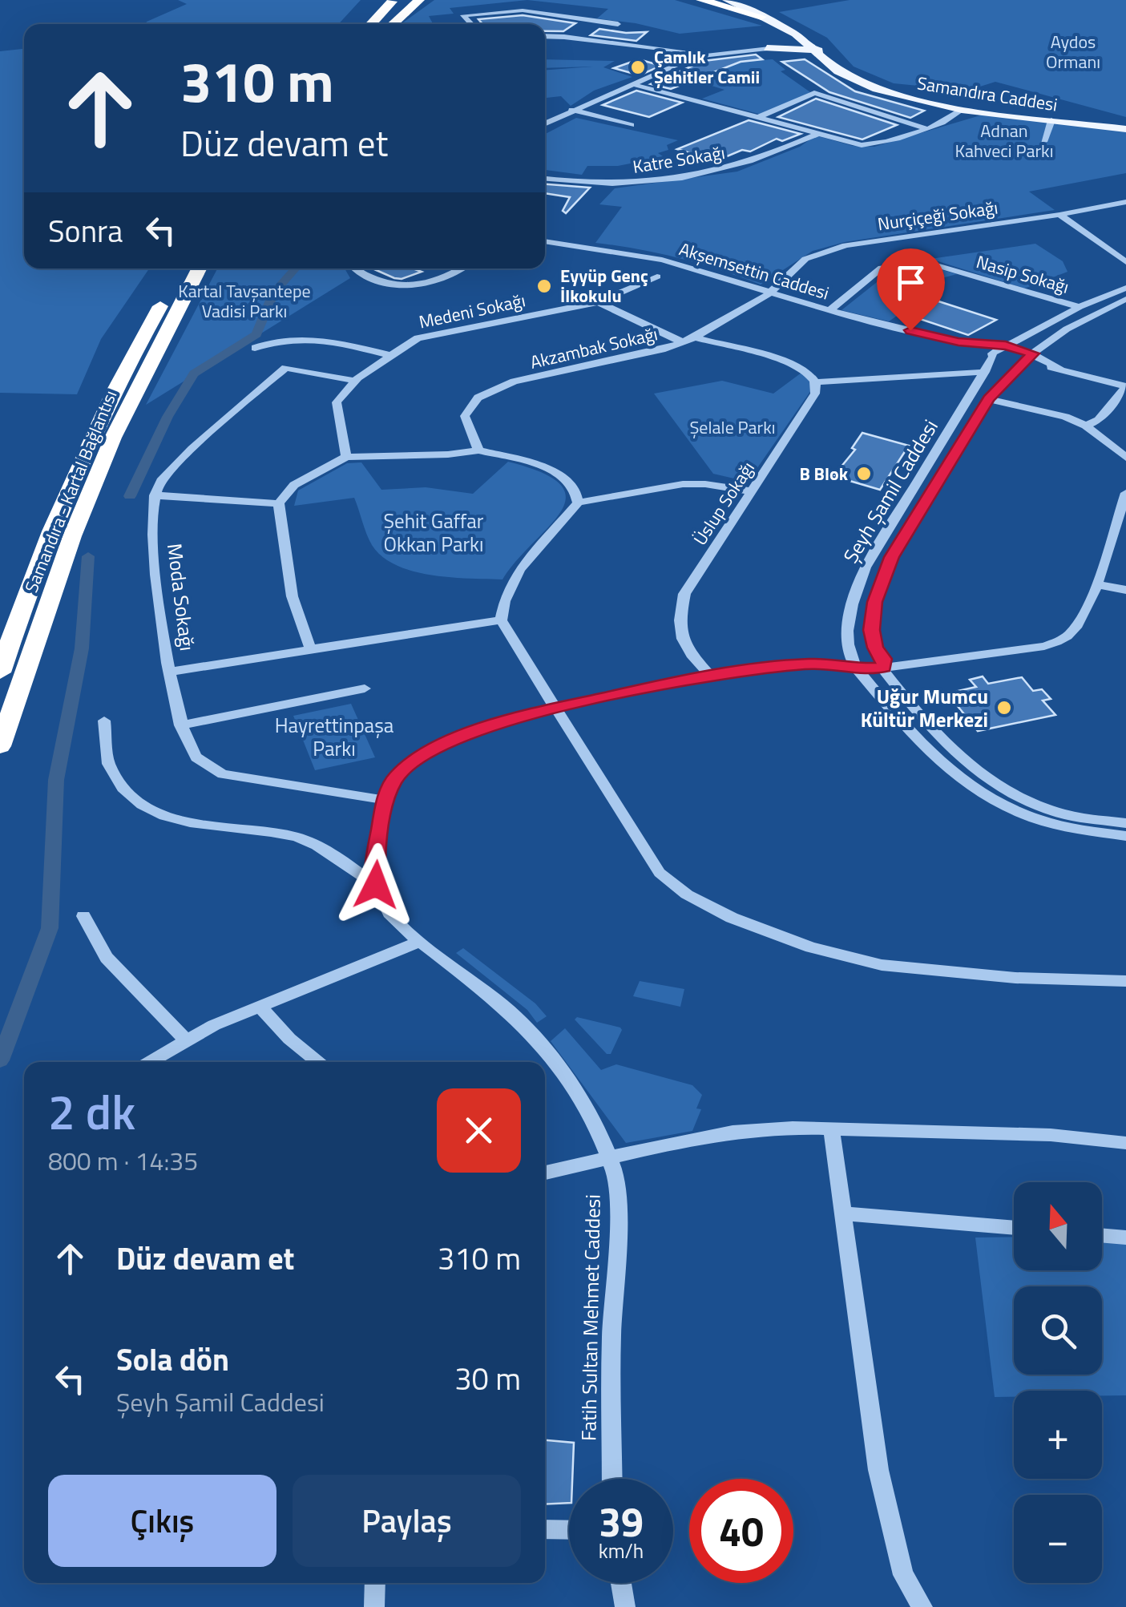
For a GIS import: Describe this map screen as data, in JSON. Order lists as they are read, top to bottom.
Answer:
{
  "streets": {
    "highway": ["Samandıra - Kartal Bağlantısı"],
    "main road": ["Samandıra Caddesi"],
    "street": [
      "Katre Sokağı",
      "Nurçiçeği Sokağı",
      "Akşemsettin Caddesi",
      "Nasip Sokağı",
      "Medeni Sokağı",
      "Akzambak Sokağı",
      "Şeyh Şamil Caddesi",
      "Üslup Sokağı",
      "Moda Sokağı",
      "Fatih Sultan Mehmet Caddesi"
    ]
  },
  "crossings": [
    ["Nurçiçeği Sokağı", "Akşemsettin Caddesi"],
    ["Nurçiçeği Sokağı", "Akzambak Sokağı"],
    ["Akşemsettin Caddesi", "Nasip Sokağı"],
    ["Akşemsettin Caddesi", "Akzambak Sokağı"],
    ["Akşemsettin Caddesi", "Şeyh Şamil Caddesi"],
    ["Nasip Sokağı", "Şeyh Şamil Caddesi"]
  ],
  "parks": [
    "Aydos Ormanı",
    "Adnan Kahveci Parkı",
    "Kartal Tavşantepe Vadisi Parkı",
    "Şelale Parkı",
    "Şehit Gaffar Okkan Parkı",
    "Hayrettinpaşa Parkı"
  ],
  "places": [
    "Çamlık Şehitler Camii",
    "Eyyüp Genç İlkokulu",
    "B Blok",
    "Uğur Mumcu Kültür Merkezi"
  ],
  "north": "top",
  "page": {
    "turn": ["310 m", "Düz devam et"],
    "then": "Sonra",
    "heading": ["2 dk", "800 m · 14:35"],
    "map_buttons": ["+", "−"],
    "list": [
      {
        "name": "Düz devam et",
        "value": "310 m"
      },
      {
        "name": "Sola dön",
        "note": "Şeyh Şamil Caddesi",
        "value": "30 m"
      }
    ],
    "buttons": ["Çıkış", "Paylaş"],
    "speed": "39 km/h",
    "limit": "40"
  }
}
